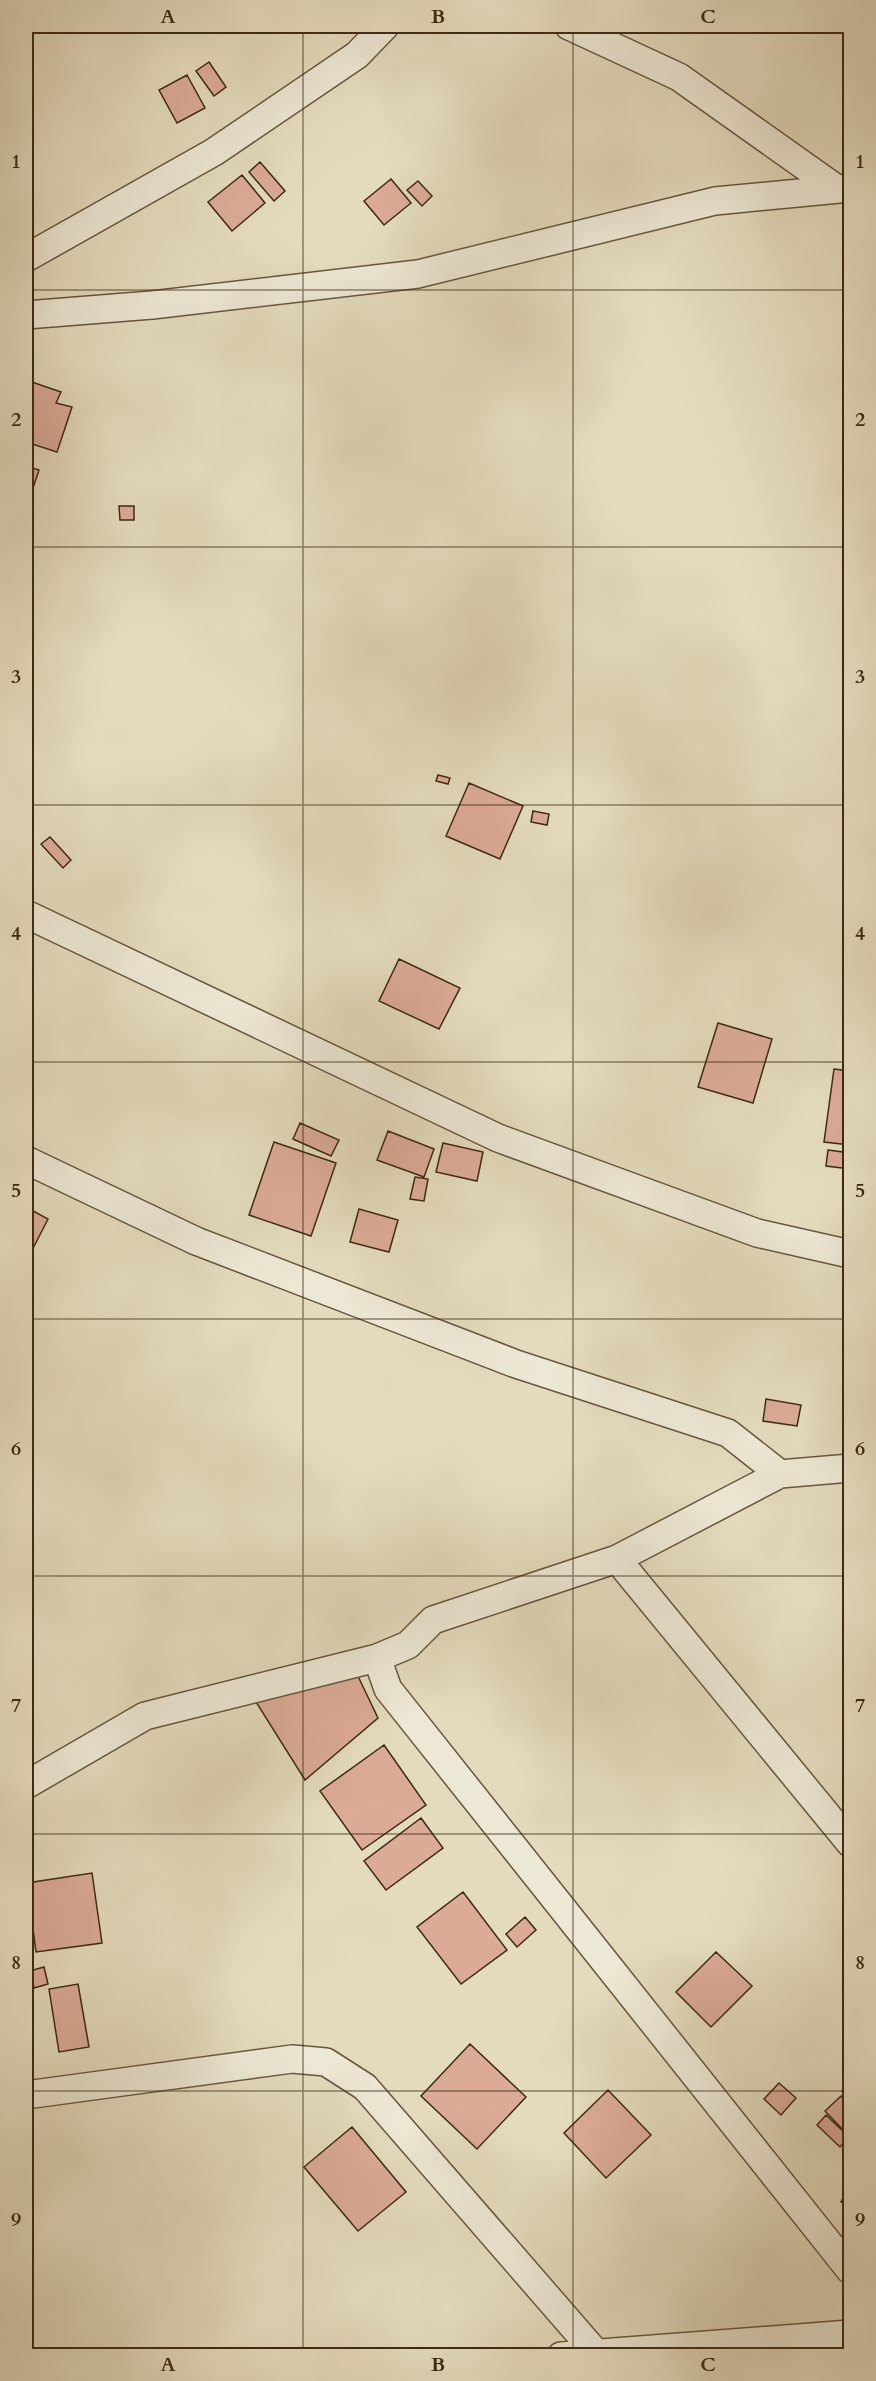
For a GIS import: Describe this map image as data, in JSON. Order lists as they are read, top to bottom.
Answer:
{
  "grid": {
    "columns": ["A", "B", "C"],
    "rows": [
      "1",
      "2",
      "3",
      "4",
      "5",
      "6",
      "7",
      "8",
      "9"
    ]
  }
}
